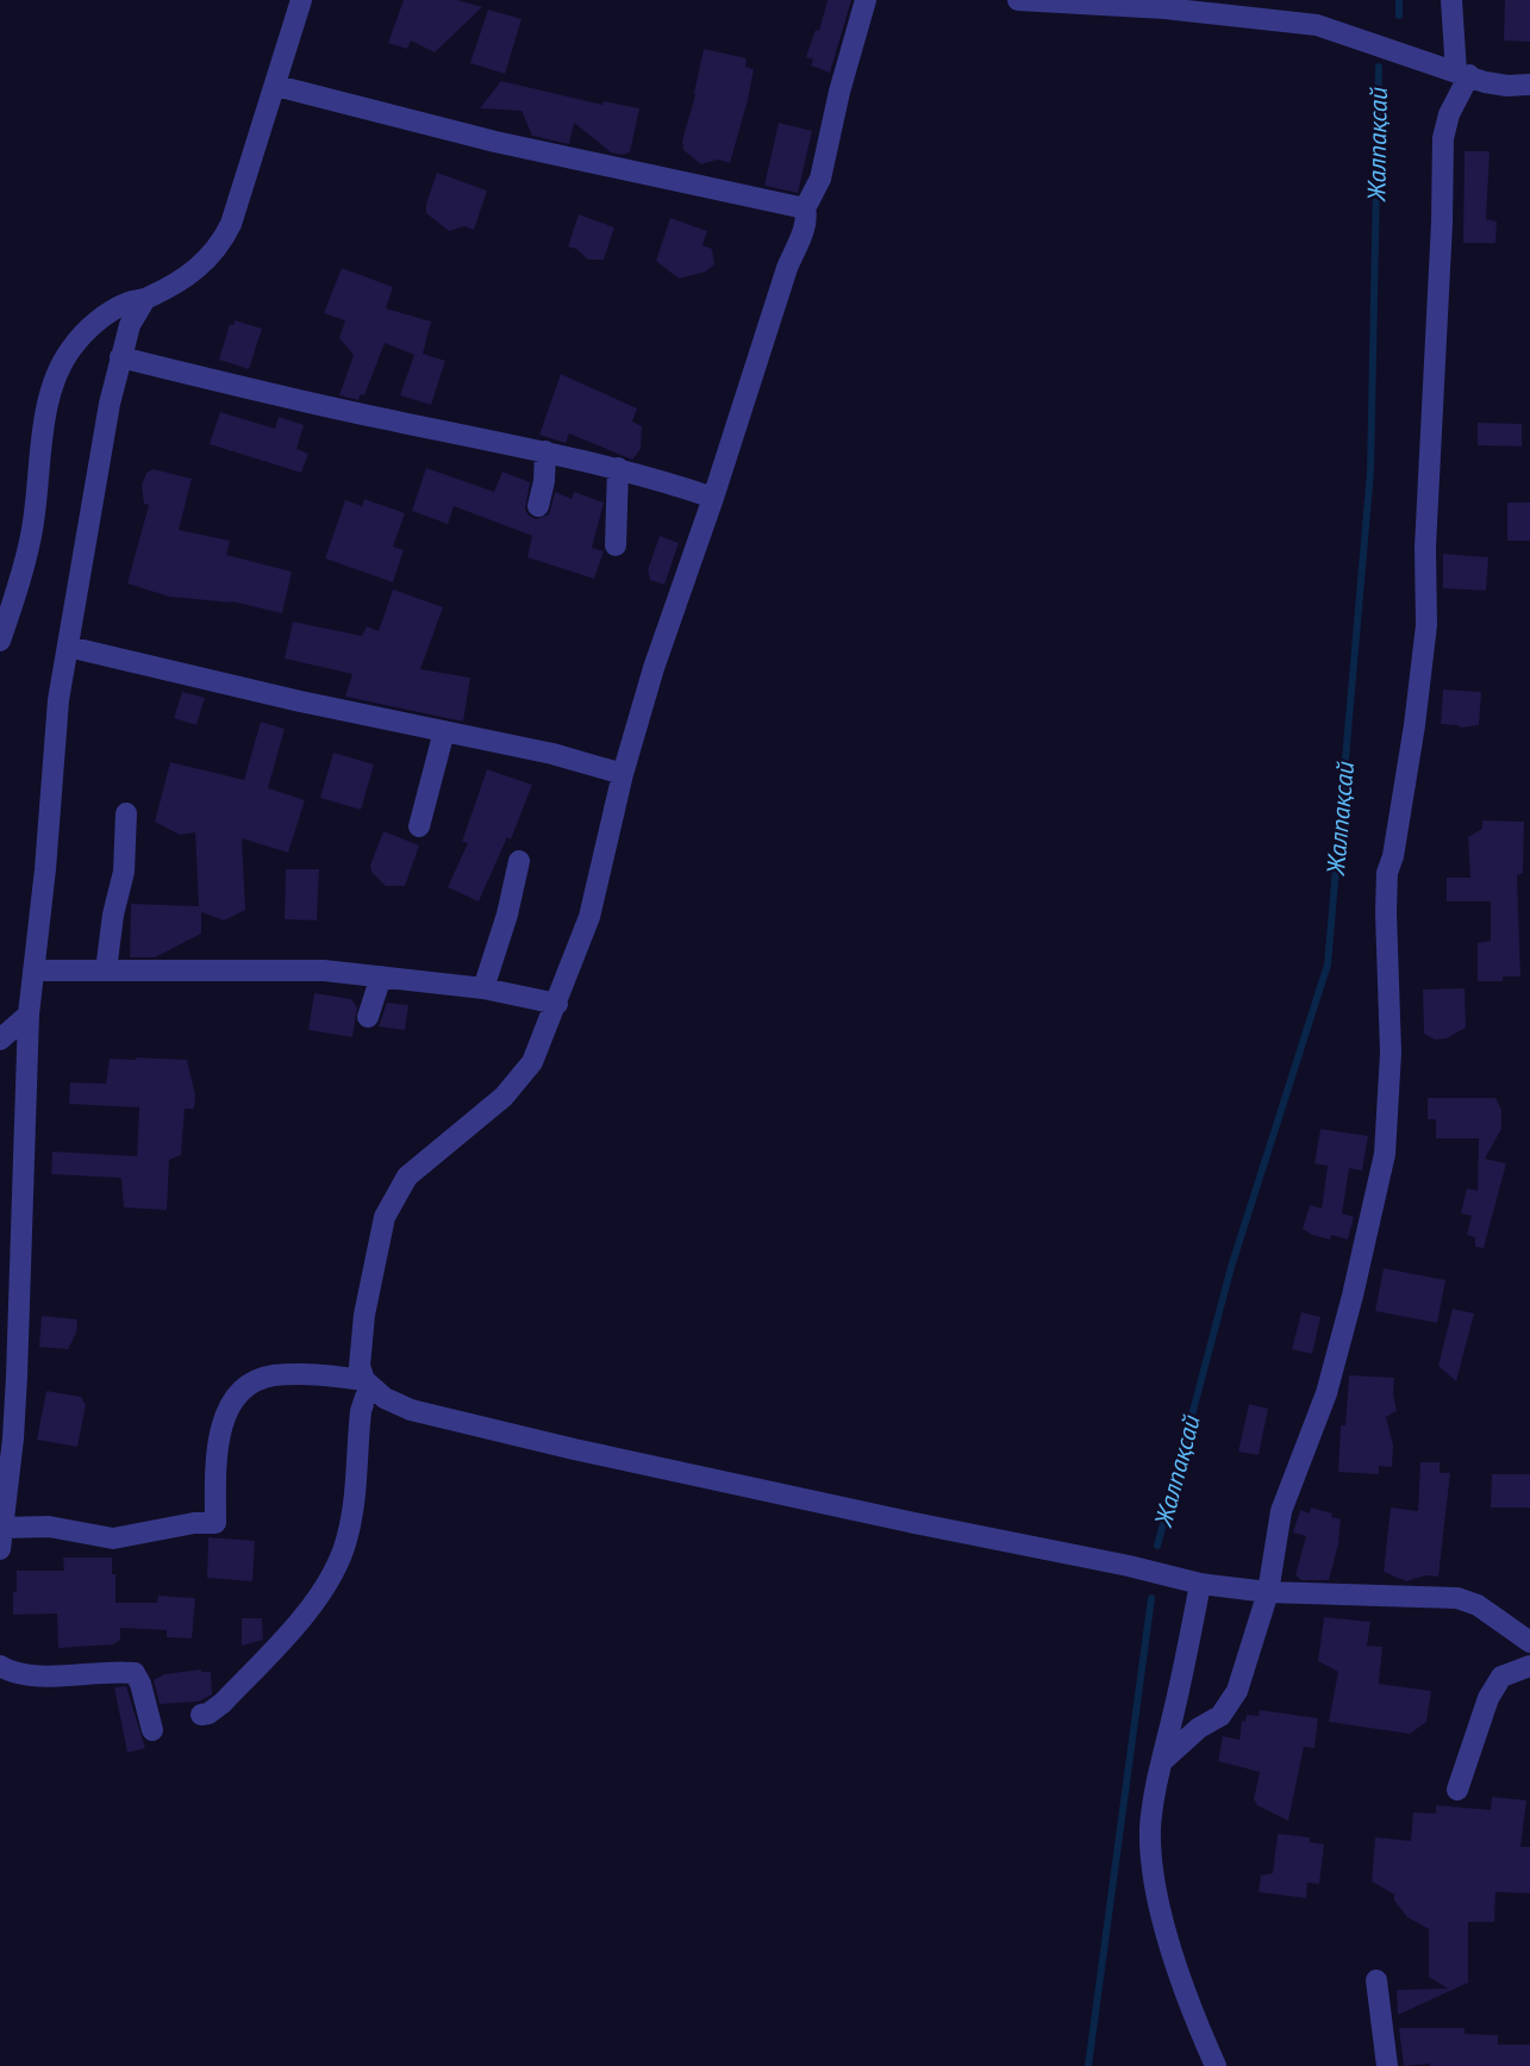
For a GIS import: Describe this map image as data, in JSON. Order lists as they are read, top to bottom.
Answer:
{
  "water": ["Жалпақсай"]
}
